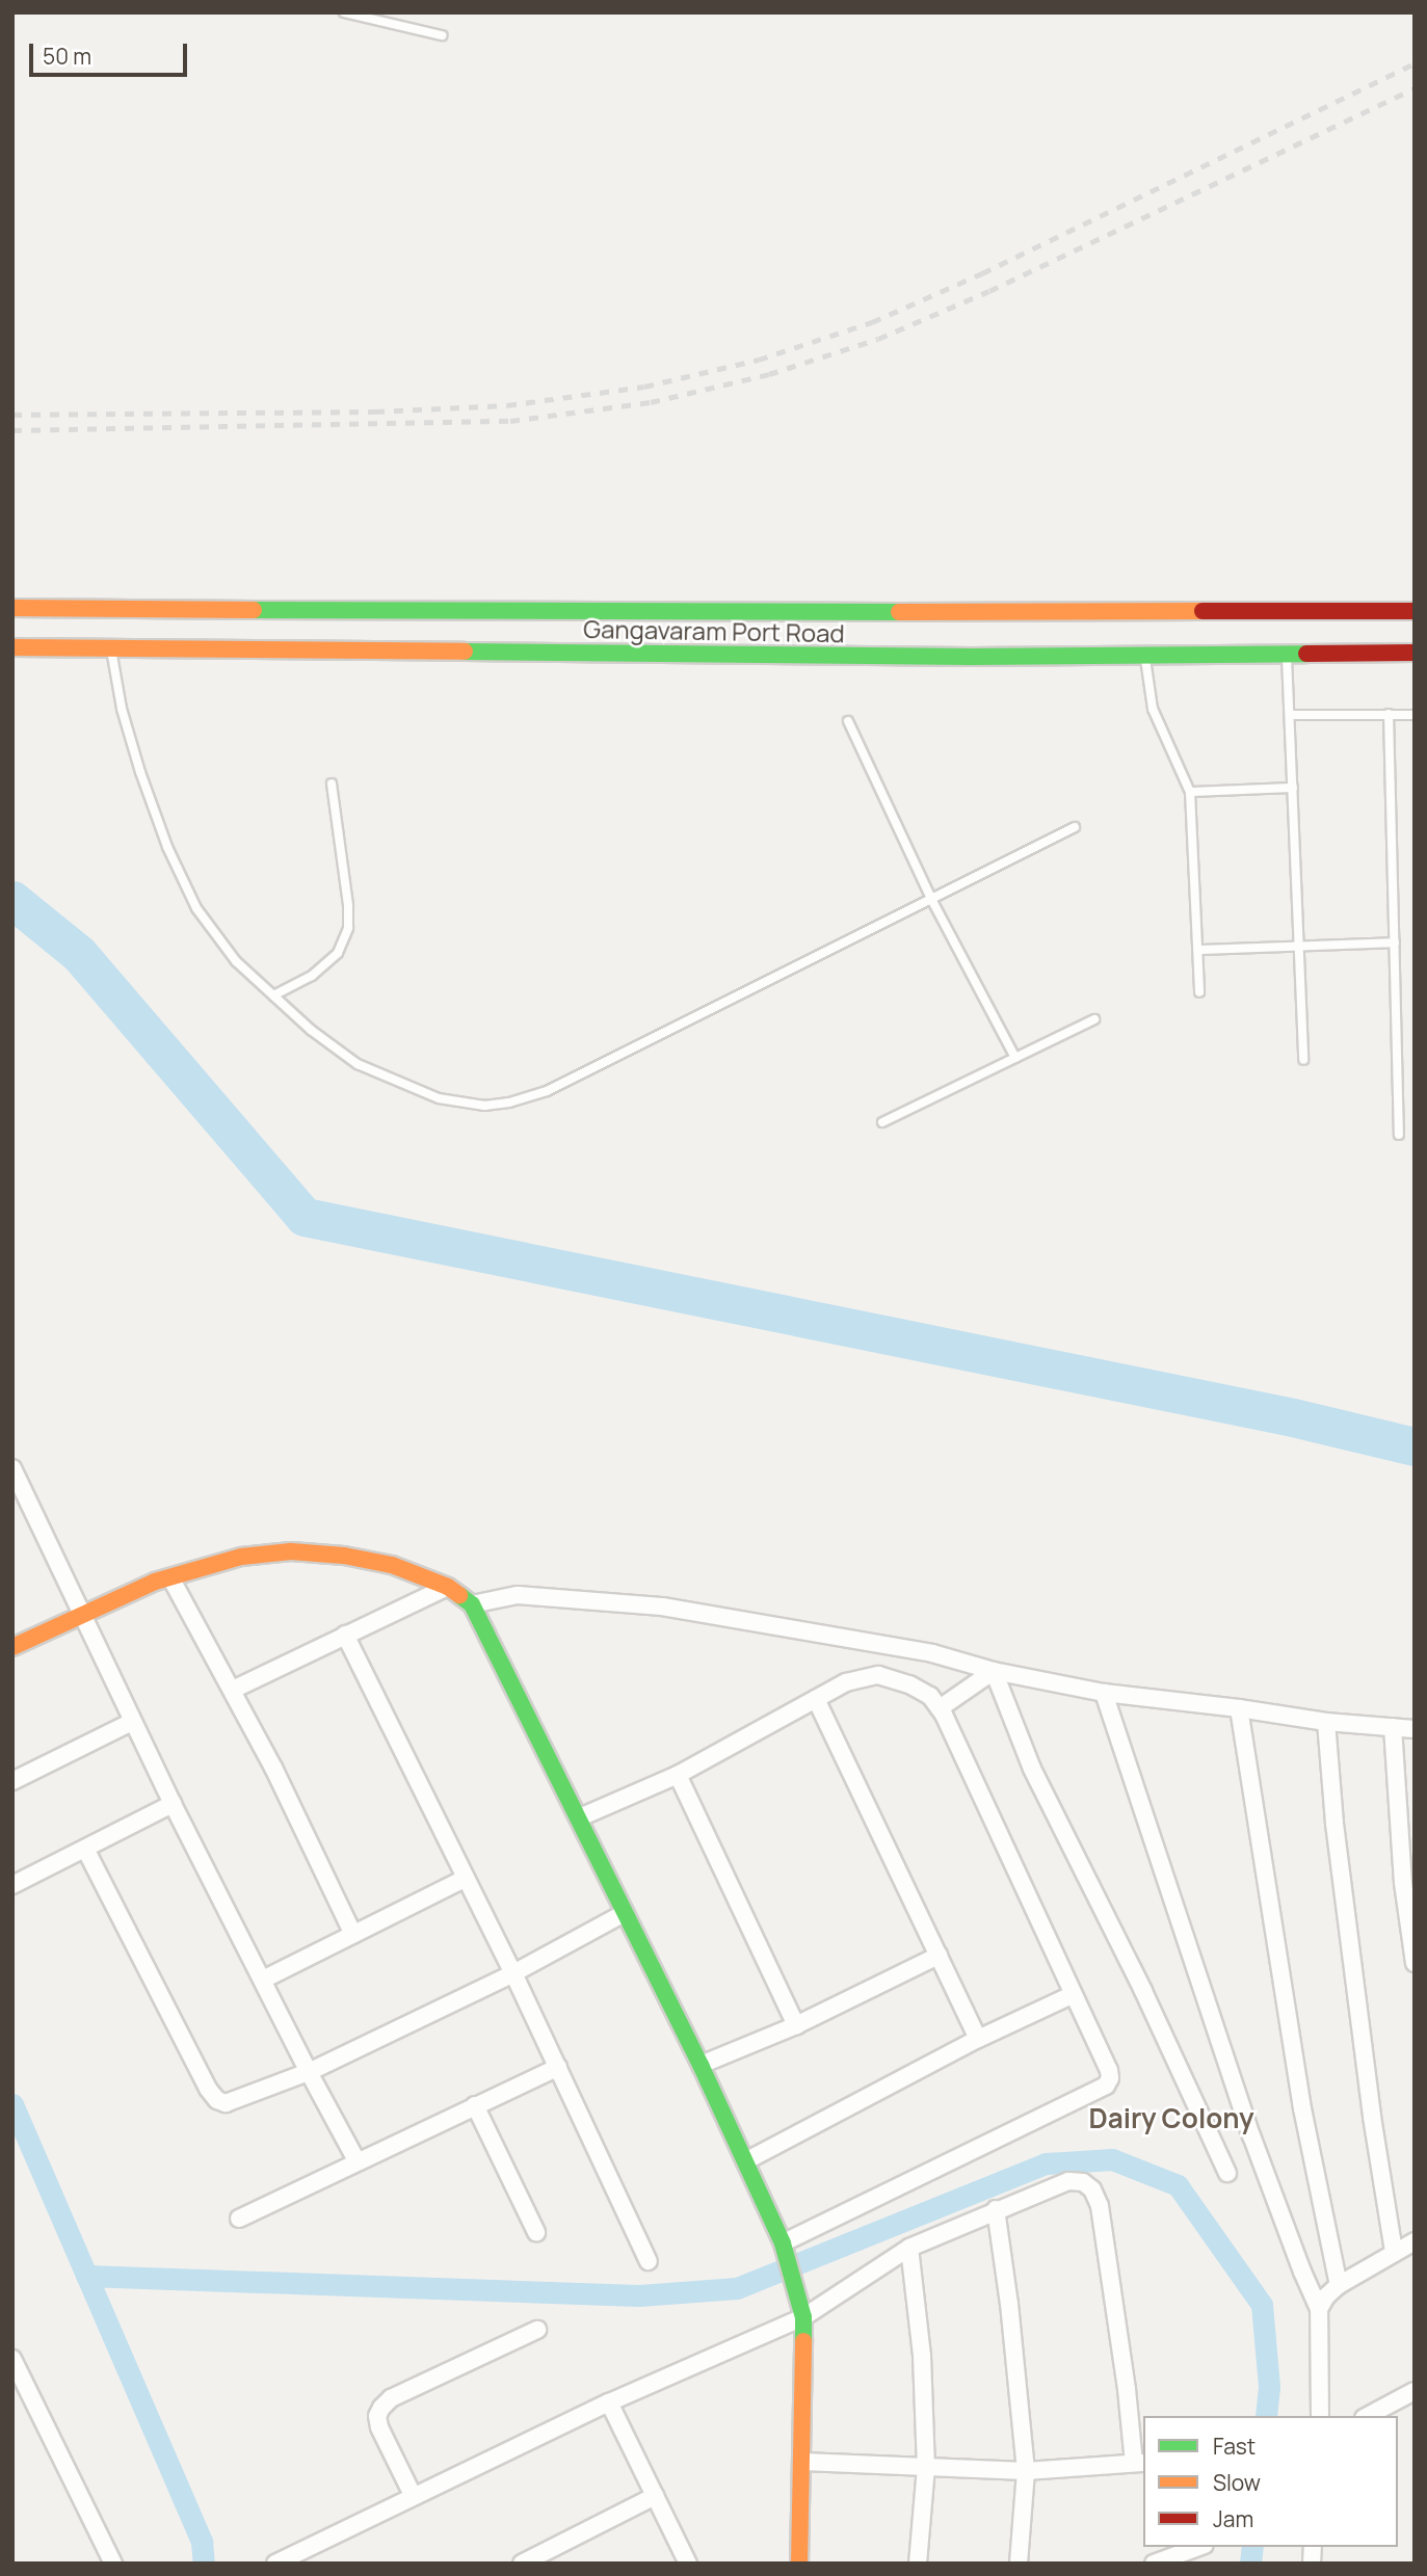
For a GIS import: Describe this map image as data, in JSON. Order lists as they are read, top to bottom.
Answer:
{
  "streets": {
    "street": ["Gangavaram Port Road"]
  },
  "districts": ["Dairy Colony"],
  "legend": ["Fast", "Slow", "Jam"],
  "scale_bar": "50 m"
}
